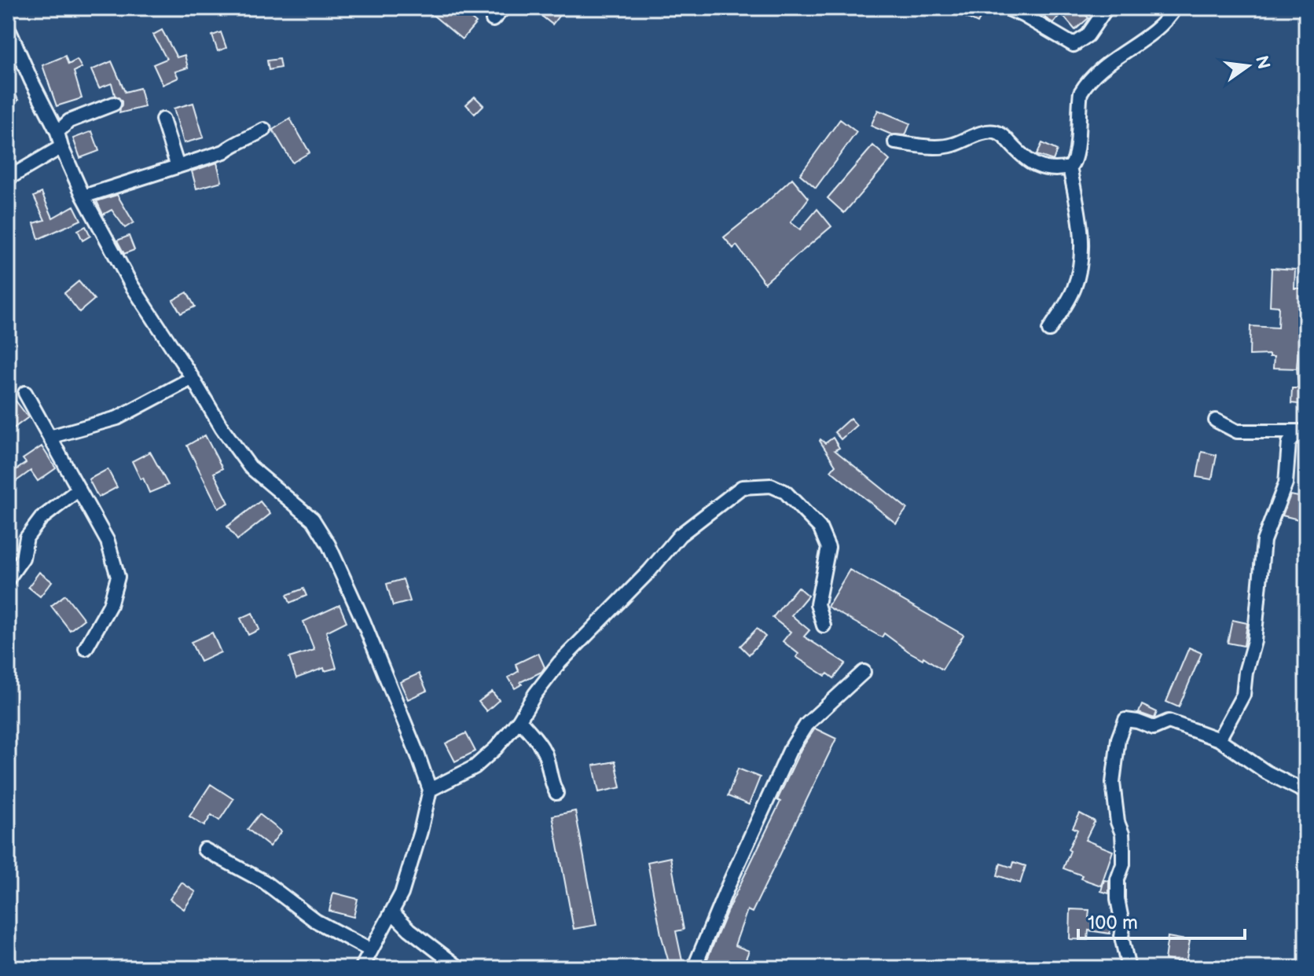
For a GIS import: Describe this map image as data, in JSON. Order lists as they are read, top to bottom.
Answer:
{
  "scale_bar": "100 m",
  "north": "right"
}
